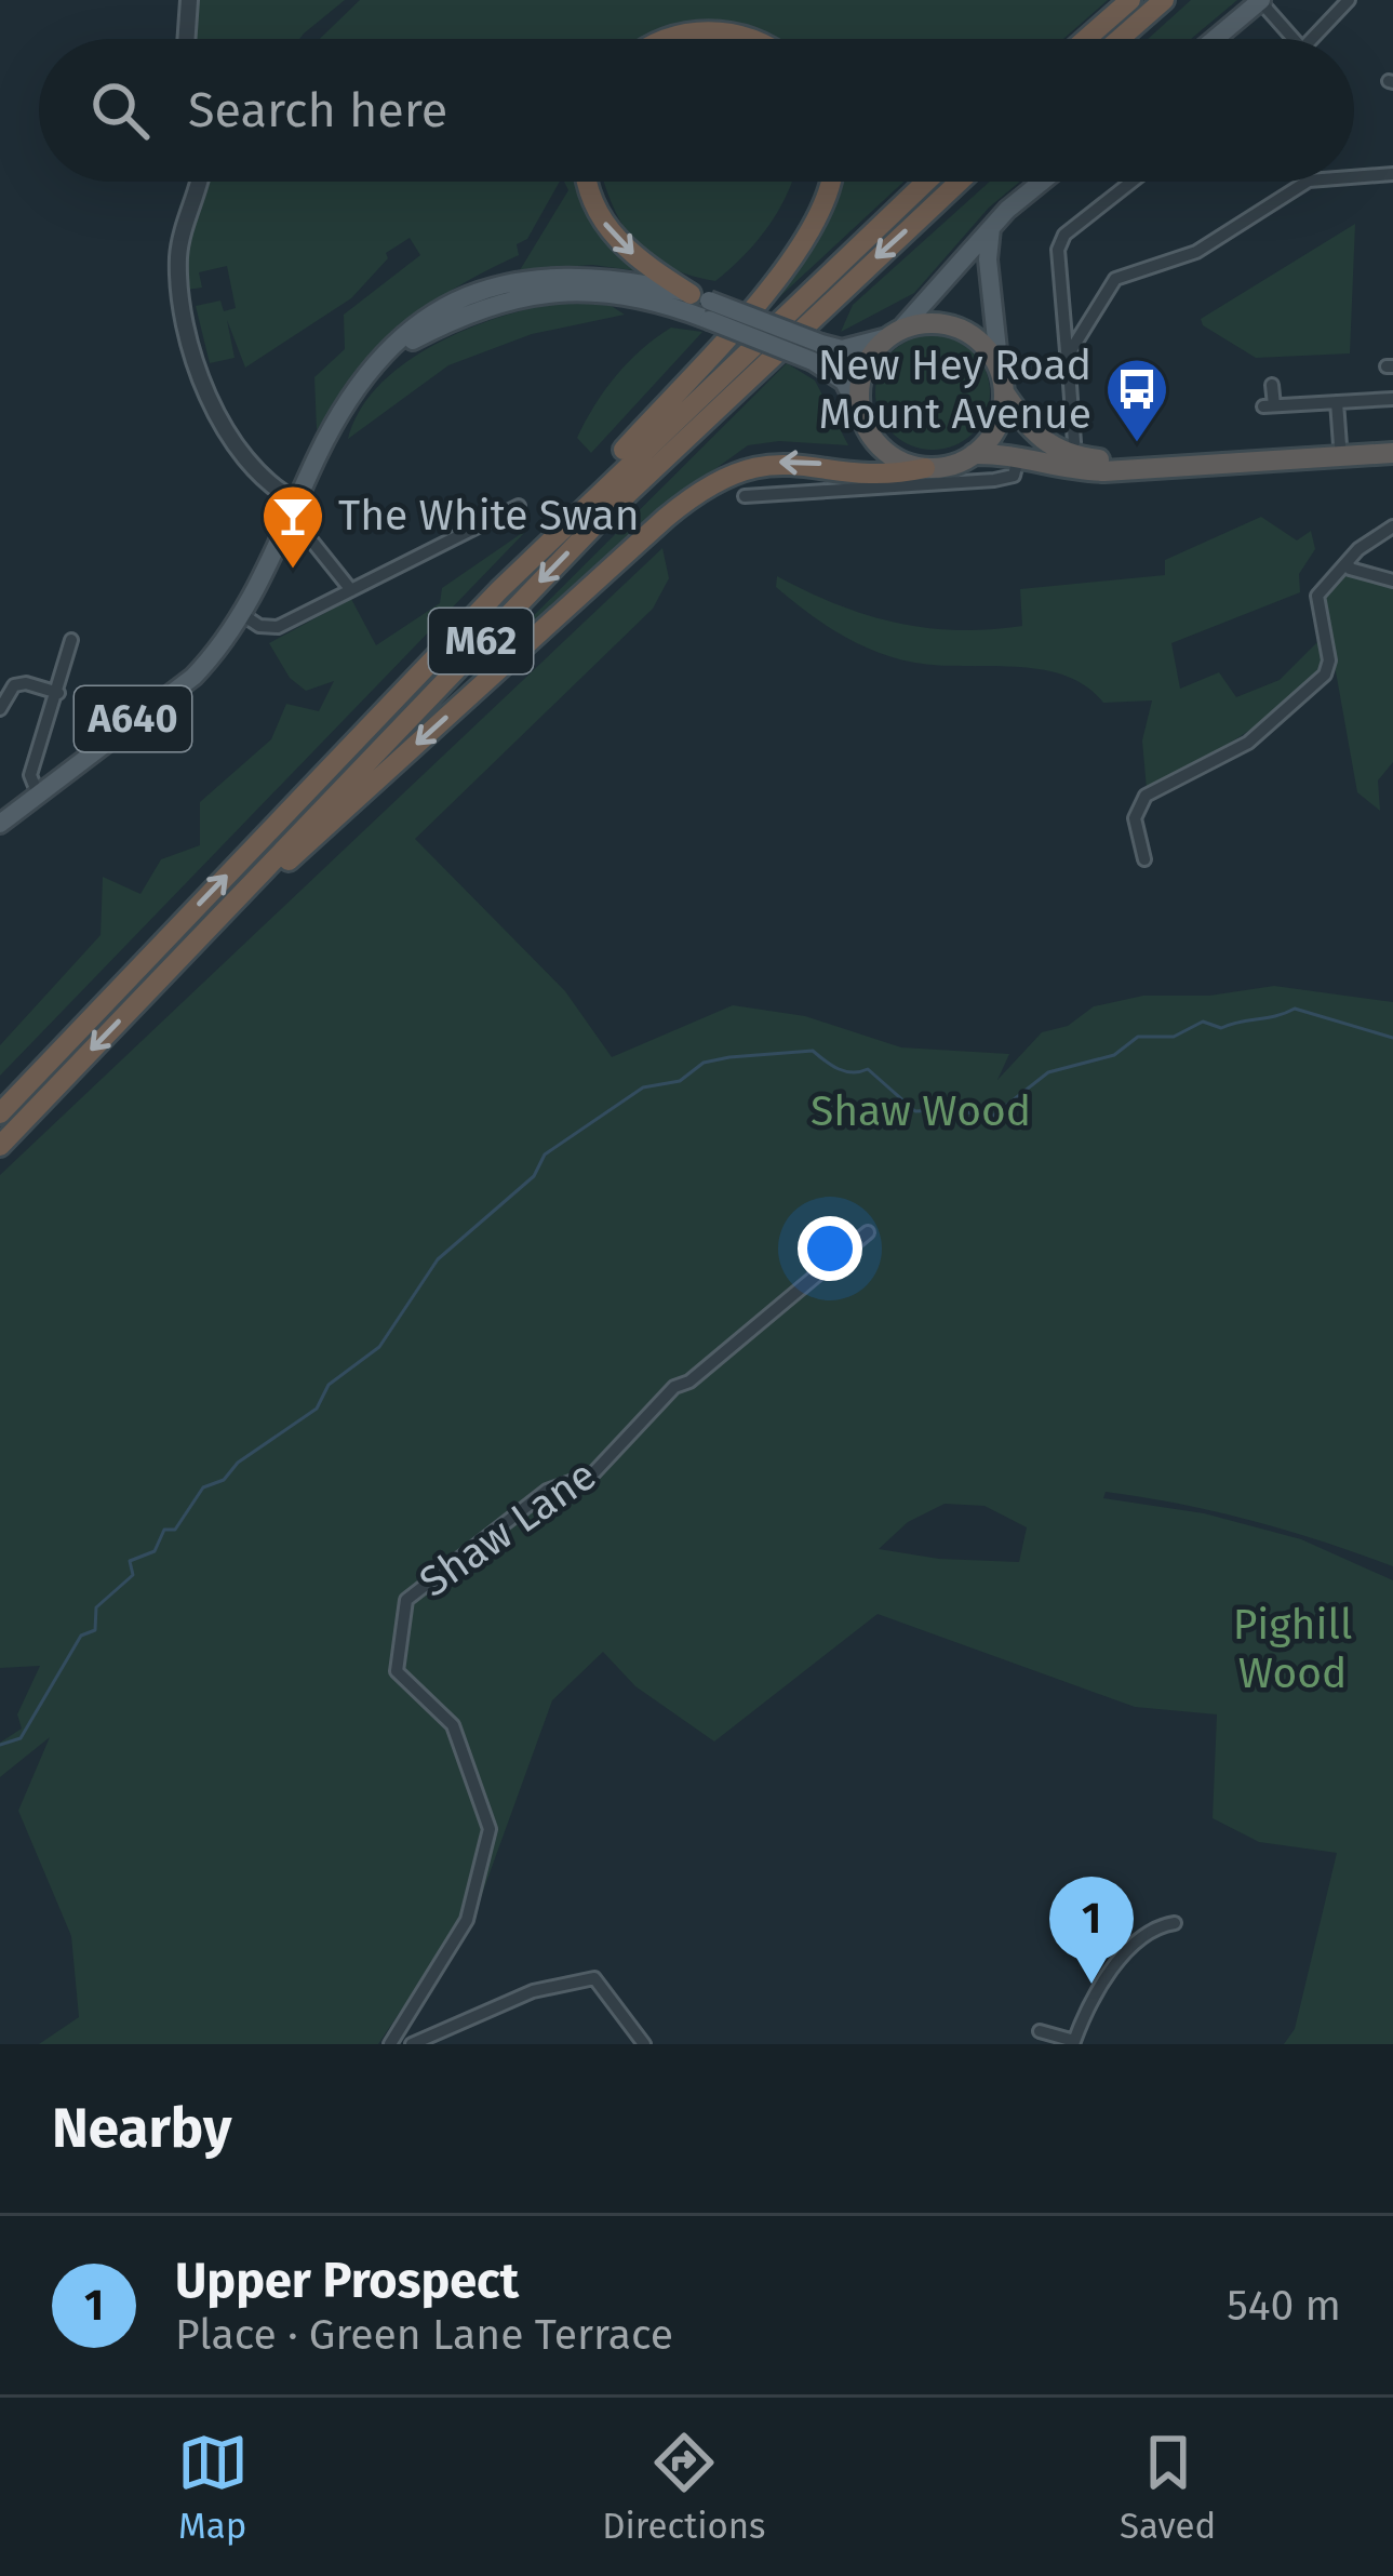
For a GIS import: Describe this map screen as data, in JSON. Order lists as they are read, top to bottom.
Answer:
{
  "streets": {
    "highway": ["M62", "A640"],
    "street": ["Shaw Lane"]
  },
  "parks": ["Shaw Wood", "Pighill Wood"],
  "places": {
    "bus stop": ["New Hey Road Mount Avenue"],
    "bar": ["The White Swan"]
  },
  "page": {
    "search": "Search here",
    "pins": "1",
    "heading": "Nearby",
    "list": [
      {
        "mark": "1",
        "name": "Upper Prospect",
        "note": "Place · Green Lane Terrace",
        "value": "540 m"
      }
    ],
    "nav": ["Map", "Directions", "Saved"]
  }
}
